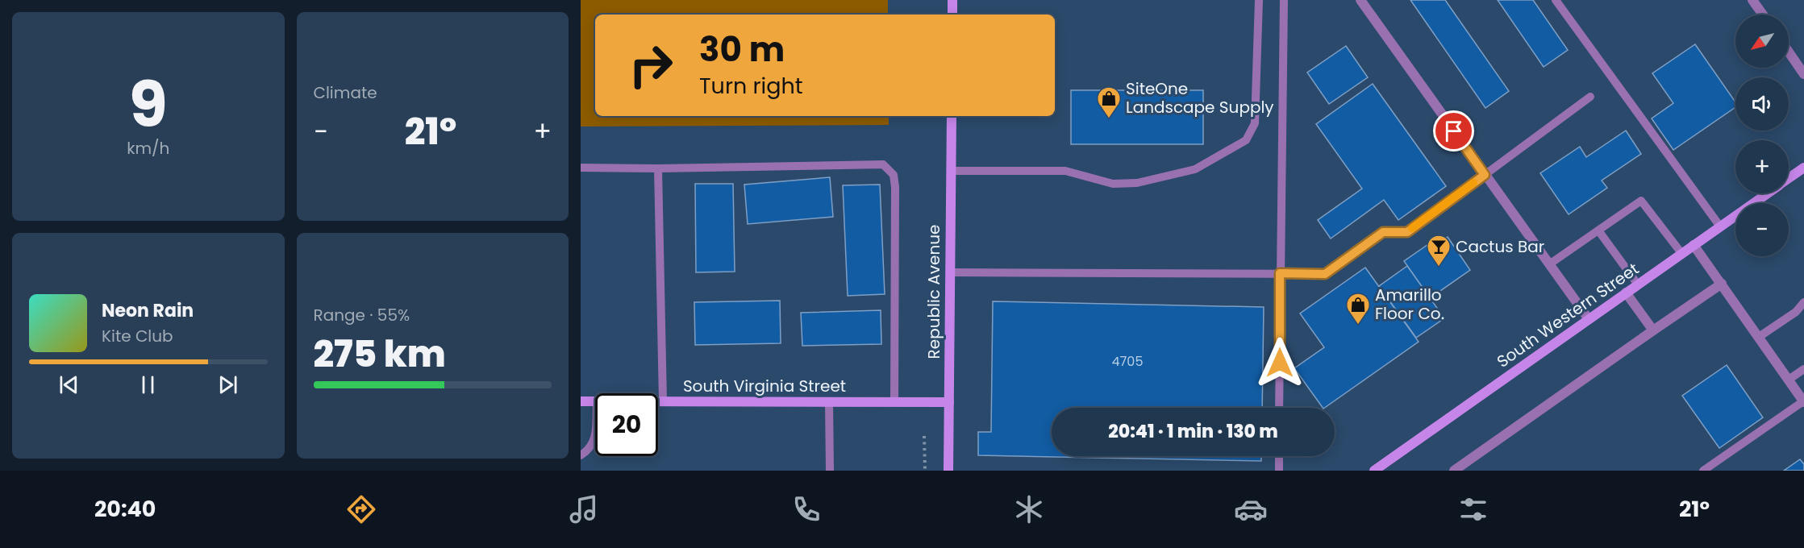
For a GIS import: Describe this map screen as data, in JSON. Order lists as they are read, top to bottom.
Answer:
{
  "streets": {
    "street": ["Republic Avenue", "South Western Street", "South Virginia Street"]
  },
  "crossings": [
    ["Republic Avenue", "South Virginia Street"]
  ],
  "places": {
    "shop": ["SiteOne Landscape Supply", "Amarillo Floor Co."],
    "bar": ["Cactus Bar"]
  },
  "house_numbers": ["4705"],
  "north": "bottom left",
  "page": {
    "tile": [
      ["9", "km/h"],
      "Climate",
      ["Range · 55%", "275 km"]
    ],
    "map_buttons": ["+", "−"],
    "turn": ["30 m", "Turn right"],
    "heat": ["−", "21°", "+"],
    "song": ["Neon Rain", "Kite Club"],
    "limit": "20",
    "trip": "20:41 · 1 min · 130 m",
    "tabs": ["20:40", "21°"]
  }
}
